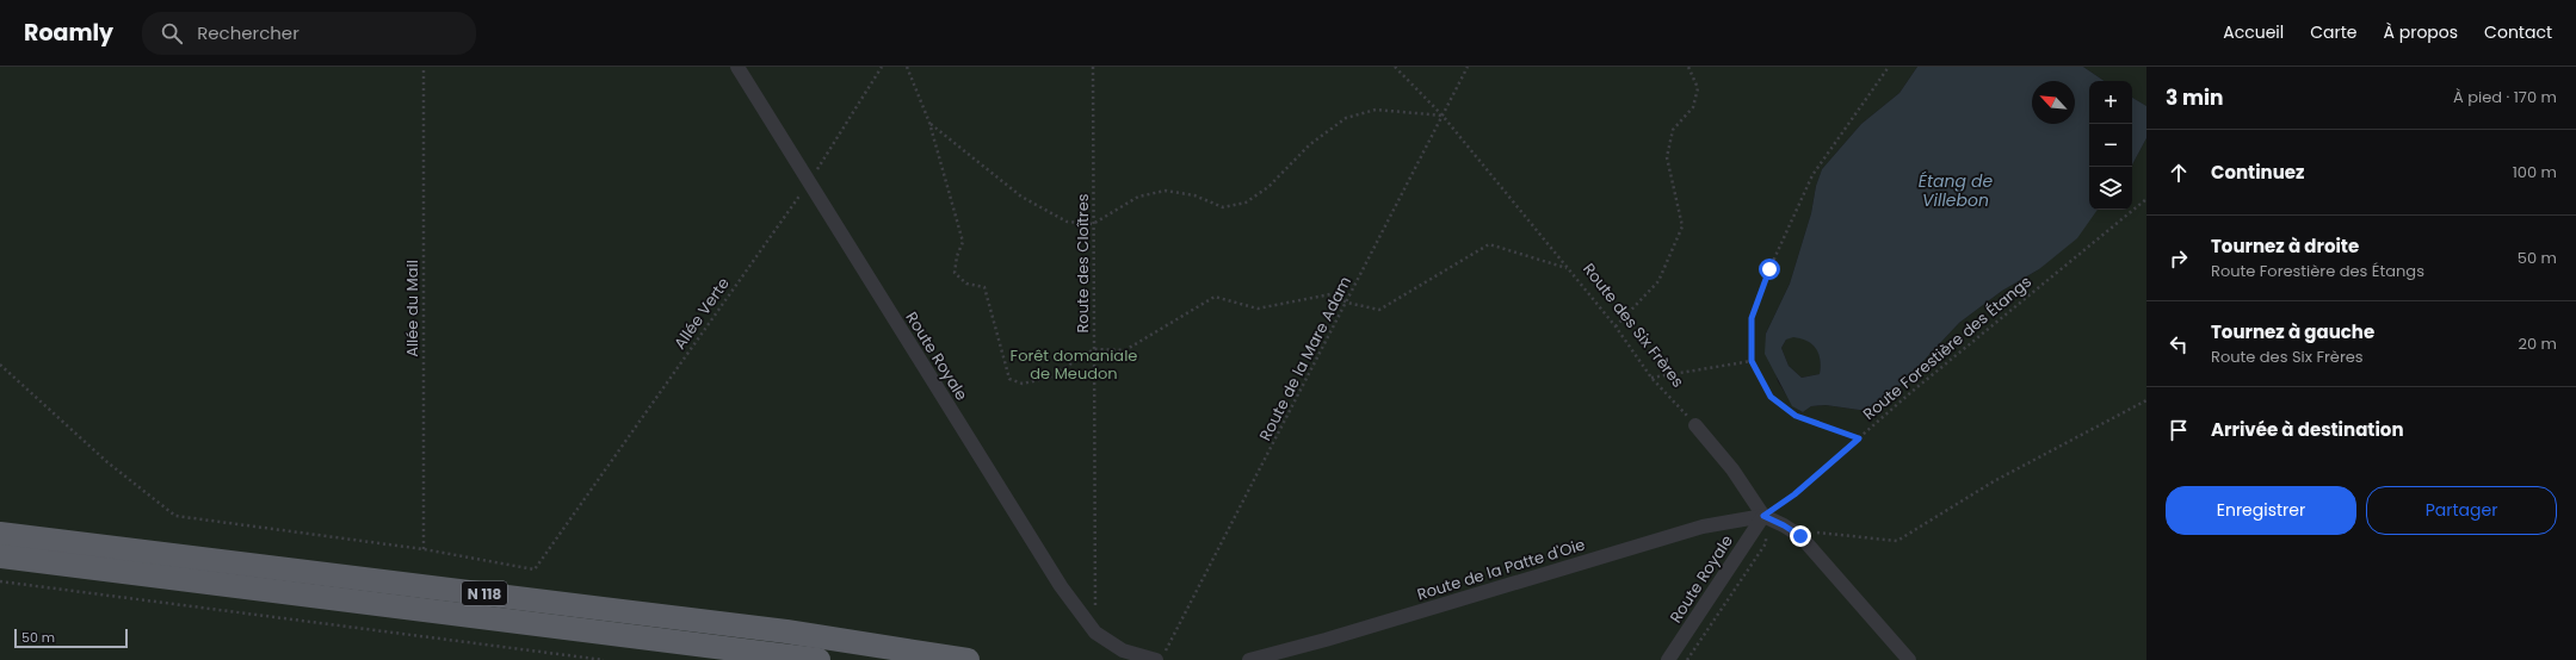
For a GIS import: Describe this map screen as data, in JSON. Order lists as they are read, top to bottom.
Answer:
{
  "streets": {
    "highway": ["N 118"],
    "street": ["Route Royale", "Route de la Patte d'Oie"],
    "path": [
      "Route des Cloîtres",
      "Allée du Mail",
      "Allée Verte",
      "Route des Six Frères",
      "Route Forestière des Étangs",
      "Route de la Mare Adam"
    ]
  },
  "crossings": [
    ["Route des Cloîtres", "Route Royale"],
    ["Allée du Mail", "Allée Verte"],
    ["Allée Verte", "Route Royale"],
    ["Route des Six Frères", "Route de la Mare Adam"],
    ["Route Forestière des Étangs", "Route Royale"],
    ["Route Forestière des Étangs", "Route de la Patte d'Oie"],
    ["Route Royale", "Route de la Mare Adam"],
    ["Route Royale", "Route de la Patte d'Oie"]
  ],
  "water": ["Étang de Villebon"],
  "parks": ["Forêt domaniale de Meudon"],
  "scale_bar": "50 m",
  "north": "top left",
  "page": {
    "header": "Roamly",
    "search": "Rechercher",
    "nav": [
      "Accueil",
      "Carte",
      "À propos",
      "Contact"
    ],
    "heading": ["3 min", "À pied · 170 m"],
    "map_buttons": ["+", "−"],
    "list": [
      ["Continuez", "100 m"],
      ["Tournez à droite", "Route Forestière des Étangs", "50 m"],
      ["Tournez à gauche", "Route des Six Frères", "20 m"],
      "Arrivée à destination"
    ],
    "buttons": ["Enregistrer", "Partager"],
    "scale": "50 m"
  }
}
